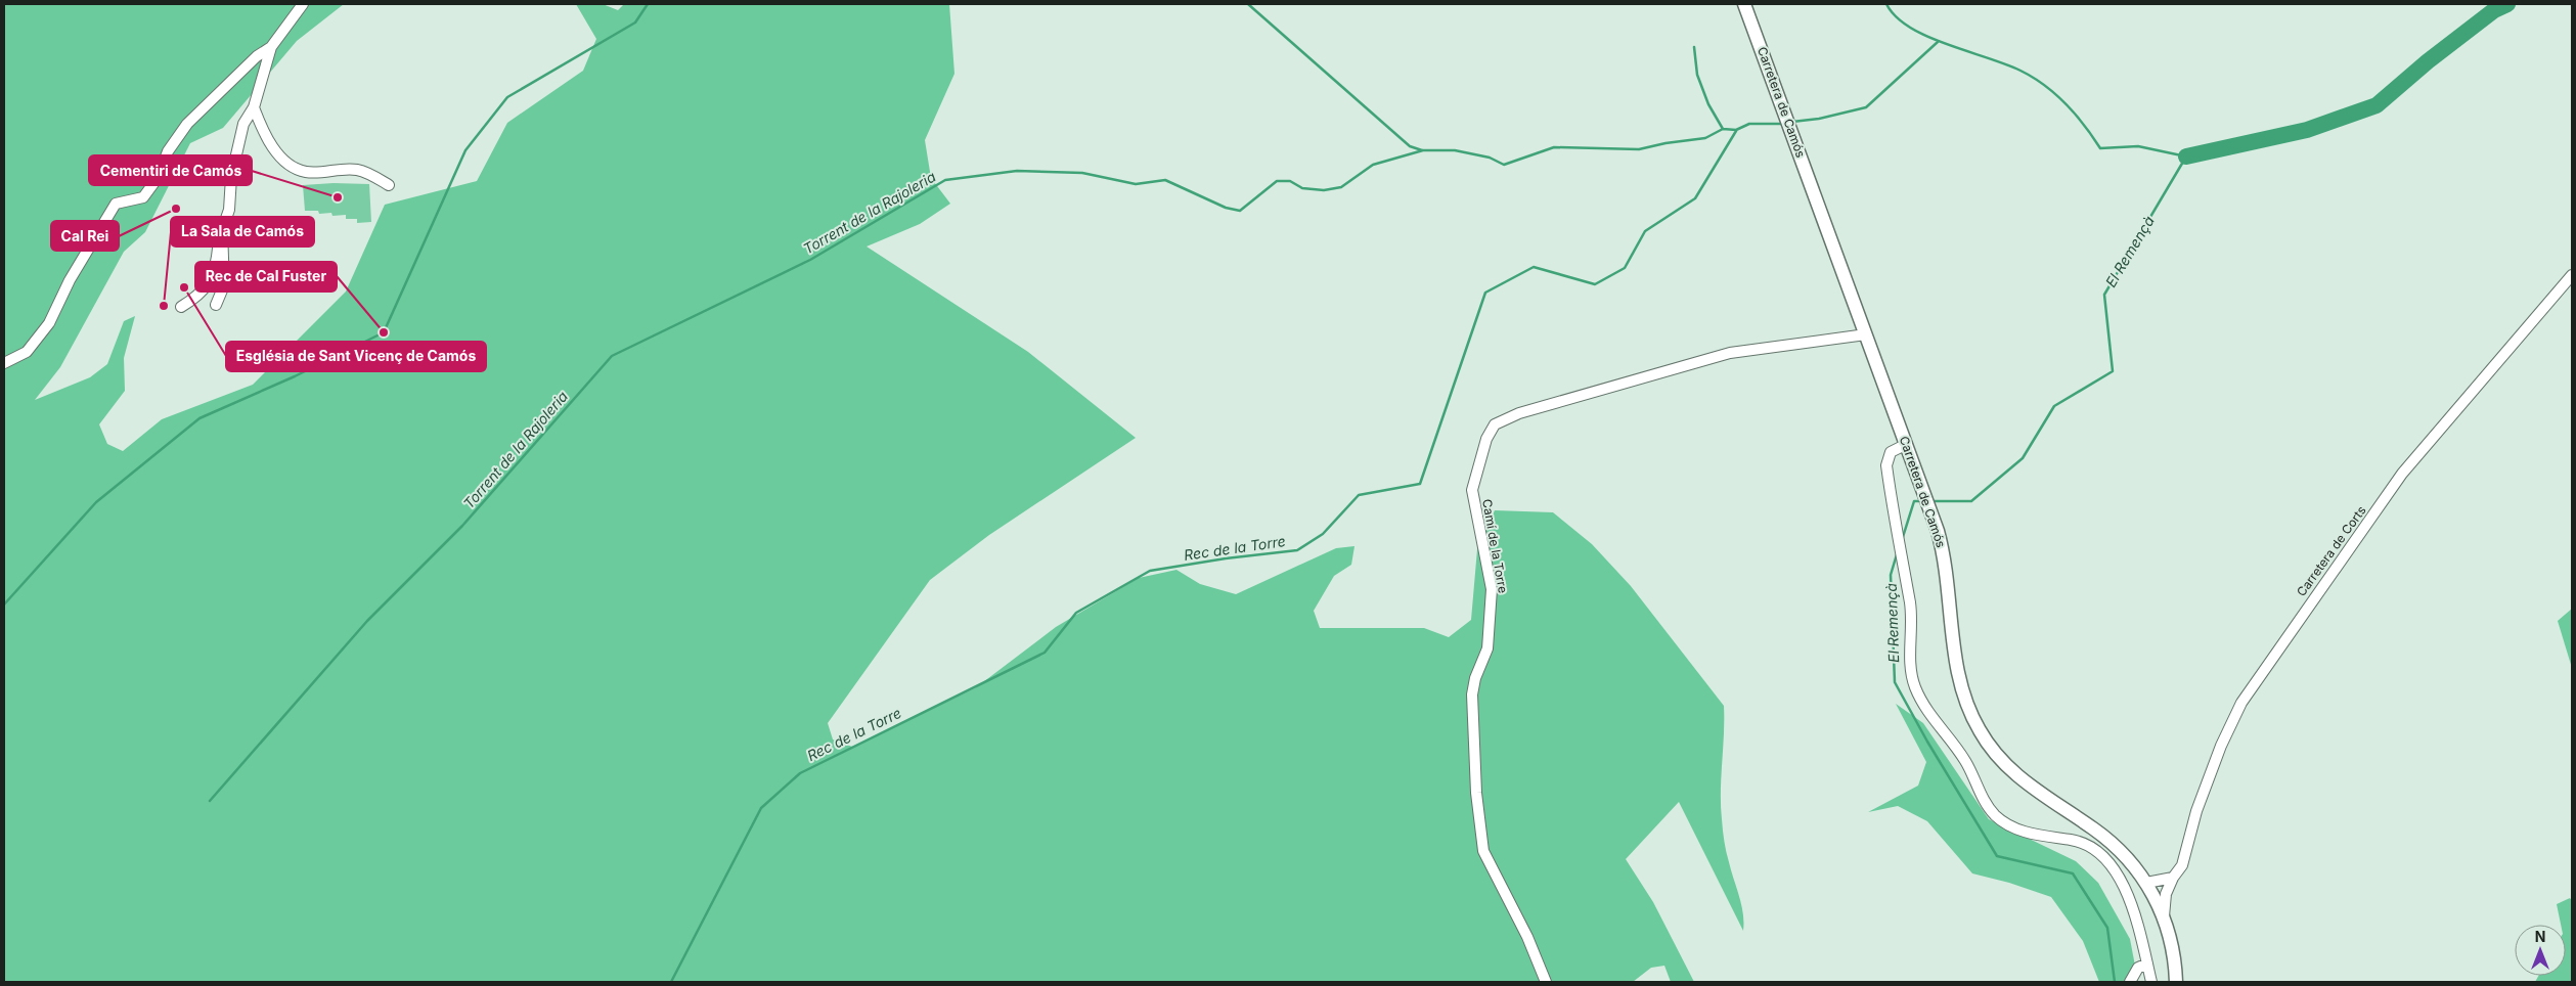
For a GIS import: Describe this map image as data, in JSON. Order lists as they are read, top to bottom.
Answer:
{
  "streets": {
    "street": ["Carretera de Camós", "Camí de la Torre", "Carretera de Corts"]
  },
  "crossings": [
    ["Carretera de Camós", "Camí de la Torre"],
    ["Carretera de Camós", "Carretera de Corts"]
  ],
  "water": ["Torrent de la Rajoleria", "El Remençà", "Rec de la Torre"],
  "places": [
    "Cementiri de Camós",
    "Cal Rei",
    "Església de Sant Vicenç de Camós",
    "La Sala de Camós",
    "Rec de Cal Fuster"
  ],
  "north": "top"
}
